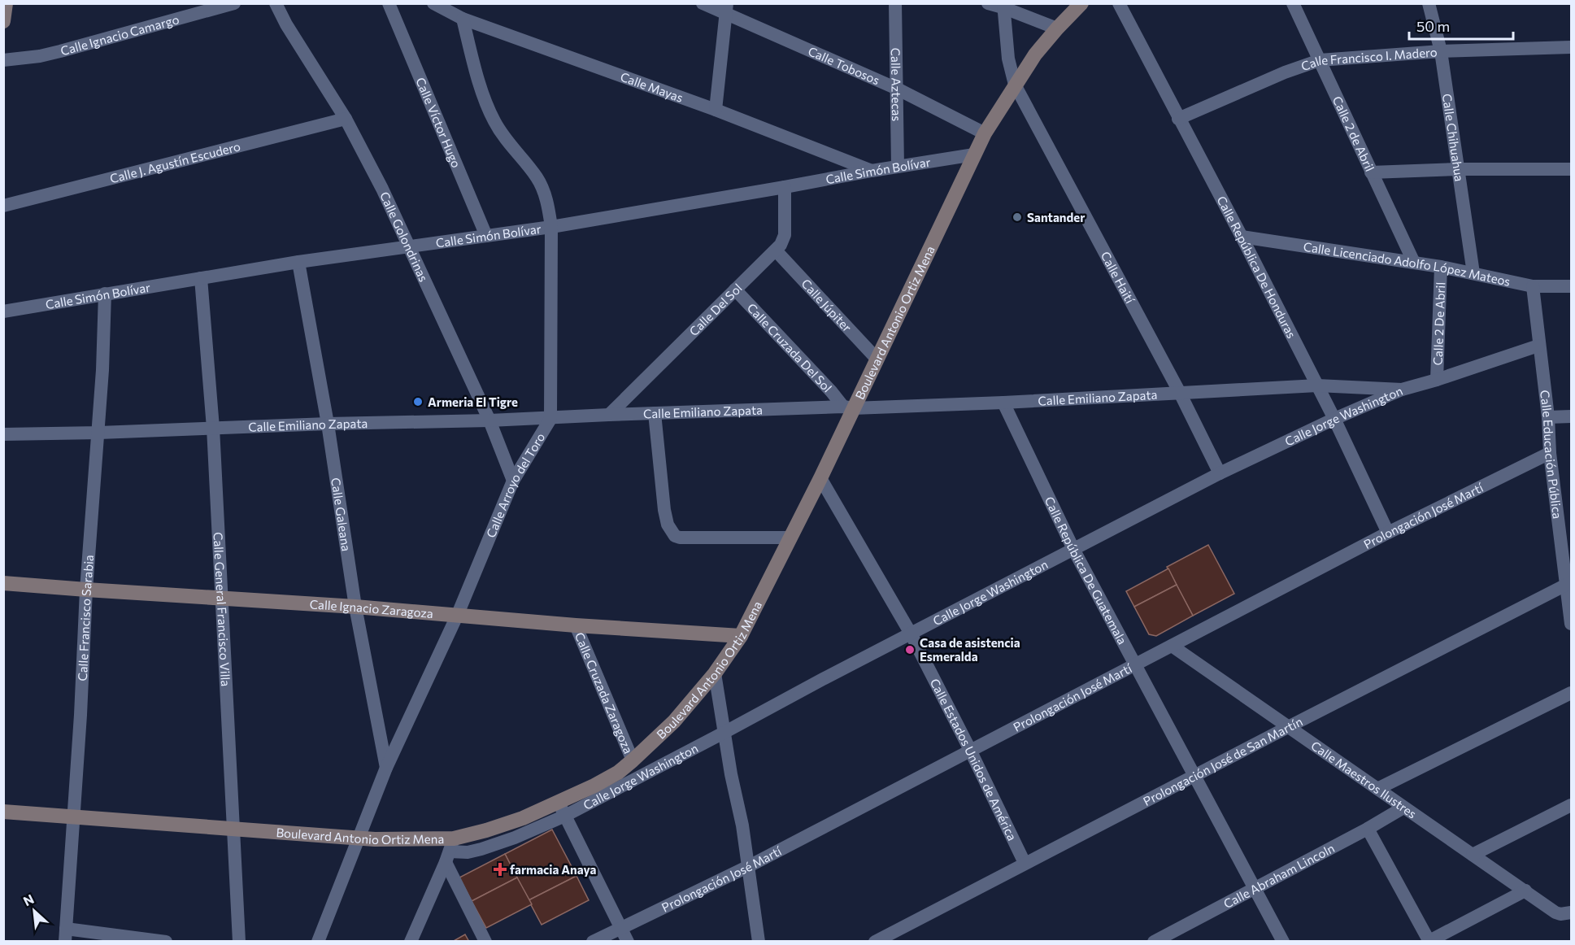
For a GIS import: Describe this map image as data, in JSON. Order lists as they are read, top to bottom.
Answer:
{
  "streets": {
    "main road": ["Boulevard Antonio Ortiz Mena", "Calle Ignacio Zaragoza"],
    "street": [
      "Calle Ignacio Camargo",
      "Calle Francisco I. Madero",
      "Calle Tobosos",
      "Calle Aztecas",
      "Calle Mayas",
      "Calle Víctor Hugo",
      "Calle 2 de Abril",
      "Calle Chihuahua",
      "Calle J. Agustín Escudero",
      "Calle Simón Bolívar",
      "Calle Golondrinas",
      "Calle Licenciado Adolfo López Mateos",
      "Calle República De Honduras",
      "Calle Haití",
      "Calle Júpiter",
      "Calle Del Sol",
      "Calle 2 De Abril",
      "Calle Cruzada Del Sol",
      "Calle Emiliano Zapata",
      "Calle Jorge Washington",
      "Calle Educación Pública",
      "Calle Arroyo del Toro",
      "Calle Galeana",
      "Prolongación José Martí",
      "Calle República De Guatemala",
      "Calle General Francisco Villa",
      "Calle Francisco Sarabia",
      "Calle Cruzada Zaragoza",
      "Calle Estados Unidos de América",
      "Prolongación José de San Martín",
      "Calle Maestros Ilustres",
      "Calle Abraham Lincoln"
    ]
  },
  "crossings": [
    ["Calle Francisco I. Madero", "Calle 2 de Abril"],
    ["Calle Francisco I. Madero", "Calle Chihuahua"],
    ["Calle Francisco I. Madero", "Calle República De Honduras"],
    ["Calle Tobosos", "Calle Aztecas"],
    ["Calle Tobosos", "Boulevard Antonio Ortiz Mena"],
    ["Calle Aztecas", "Calle Simón Bolívar"],
    ["Calle Mayas", "Calle Simón Bolívar"],
    ["Calle Mayas", "Calle Arroyo del Toro"],
    ["Calle Víctor Hugo", "Calle Simón Bolívar"],
    ["Calle 2 de Abril", "Calle Licenciado Adolfo López Mateos"],
    ["Calle Chihuahua", "Calle Licenciado Adolfo López Mateos"],
    ["Calle J. Agustín Escudero", "Calle Golondrinas"],
    ["Calle Simón Bolívar", "Calle Golondrinas"],
    ["Calle Simón Bolívar", "Calle Del Sol"],
    ["Calle Simón Bolívar", "Boulevard Antonio Ortiz Mena"],
    ["Calle Simón Bolívar", "Calle Arroyo del Toro"],
    ["Calle Simón Bolívar", "Calle Galeana"],
    ["Calle Simón Bolívar", "Calle General Francisco Villa"],
    ["Calle Simón Bolívar", "Calle Francisco Sarabia"],
    ["Calle Golondrinas", "Calle Emiliano Zapata"],
    ["Calle Golondrinas", "Calle Arroyo del Toro"],
    ["Calle Licenciado Adolfo López Mateos", "Calle República De Honduras"],
    ["Calle Licenciado Adolfo López Mateos", "Calle 2 De Abril"],
    ["Calle Licenciado Adolfo López Mateos", "Calle Educación Pública"],
    ["Calle República De Honduras", "Calle Emiliano Zapata"],
    ["Calle República De Honduras", "Calle Jorge Washington"],
    ["Calle República De Honduras", "Prolongación José Martí"],
    ["Calle Haití", "Boulevard Antonio Ortiz Mena"],
    ["Calle Haití", "Calle Emiliano Zapata"],
    ["Calle Haití", "Calle Jorge Washington"],
    ["Calle Júpiter", "Calle Del Sol"],
    ["Calle Júpiter", "Boulevard Antonio Ortiz Mena"],
    ["Calle Del Sol", "Calle Cruzada Del Sol"],
    ["Calle Del Sol", "Calle Emiliano Zapata"],
    ["Boulevard Antonio Ortiz Mena", "Calle Cruzada Del Sol"],
    ["Boulevard Antonio Ortiz Mena", "Calle Emiliano Zapata"],
    ["Boulevard Antonio Ortiz Mena", "Calle Jorge Washington"],
    ["Boulevard Antonio Ortiz Mena", "Calle Ignacio Zaragoza"],
    ["Boulevard Antonio Ortiz Mena", "Calle General Francisco Villa"],
    ["Boulevard Antonio Ortiz Mena", "Calle Francisco Sarabia"],
    ["Boulevard Antonio Ortiz Mena", "Calle Cruzada Zaragoza"],
    ["Boulevard Antonio Ortiz Mena", "Calle Estados Unidos de América"],
    ["Calle 2 De Abril", "Calle Jorge Washington"],
    ["Calle Cruzada Del Sol", "Calle Emiliano Zapata"],
    ["Calle Emiliano Zapata", "Calle Jorge Washington"],
    ["Calle Emiliano Zapata", "Calle Arroyo del Toro"],
    ["Calle Emiliano Zapata", "Calle Galeana"],
    ["Calle Emiliano Zapata", "Calle República De Guatemala"],
    ["Calle Emiliano Zapata", "Calle General Francisco Villa"],
    ["Calle Emiliano Zapata", "Calle Francisco Sarabia"],
    ["Calle Jorge Washington", "Calle Educación Pública"],
    ["Calle Jorge Washington", "Calle República De Guatemala"],
    ["Calle Jorge Washington", "Calle Estados Unidos de América"],
    ["Calle Educación Pública", "Prolongación José Martí"],
    ["Calle Educación Pública", "Prolongación José de San Martín"],
    ["Calle Arroyo del Toro", "Calle Galeana"],
    ["Calle Arroyo del Toro", "Calle Ignacio Zaragoza"],
    ["Calle Galeana", "Calle Ignacio Zaragoza"],
    ["Prolongación José Martí", "Calle República De Guatemala"],
    ["Prolongación José Martí", "Calle Estados Unidos de América"],
    ["Prolongación José Martí", "Calle Maestros Ilustres"],
    ["Calle República De Guatemala", "Prolongación José de San Martín"],
    ["Calle República De Guatemala", "Calle Abraham Lincoln"],
    ["Calle Ignacio Zaragoza", "Calle General Francisco Villa"],
    ["Calle Ignacio Zaragoza", "Calle Francisco Sarabia"],
    ["Calle Ignacio Zaragoza", "Calle Cruzada Zaragoza"],
    ["Calle Estados Unidos de América", "Prolongación José de San Martín"],
    ["Prolongación José de San Martín", "Calle Maestros Ilustres"],
    ["Calle Maestros Ilustres", "Calle Abraham Lincoln"]
  ],
  "places": {
    "other": ["Santander", "Armeria El Tigre", "Casa de asistencia Esmeralda"],
    "health": ["farmacia Anaya"]
  },
  "scale_bar": "50 m",
  "north": "top left"
}
